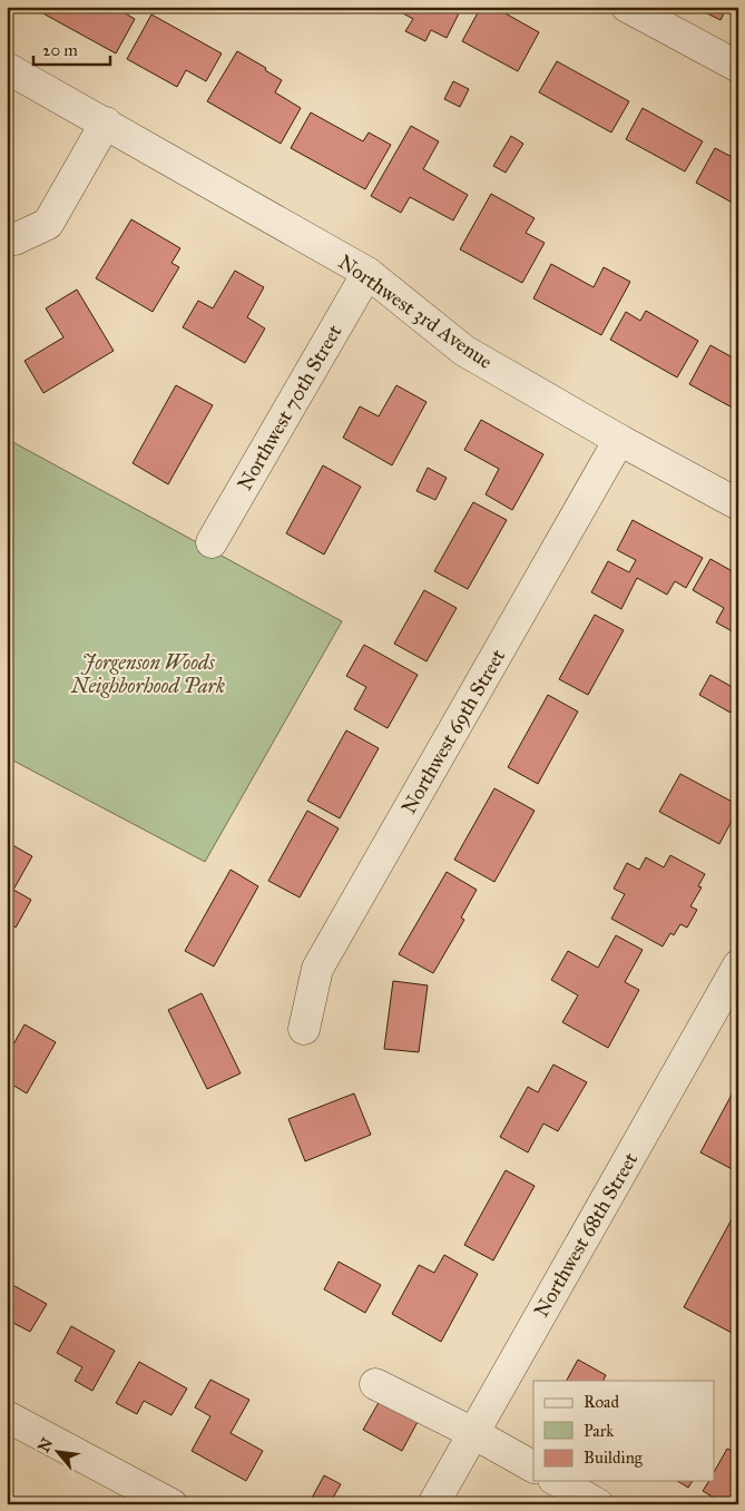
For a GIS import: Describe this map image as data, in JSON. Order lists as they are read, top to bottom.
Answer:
{
  "streets": {
    "street": [
      "Northwest 3rd Avenue",
      "Northwest 70th Street",
      "Northwest 69th Street",
      "Northwest 68th Street"
    ]
  },
  "crossings": [
    ["Northwest 3rd Avenue", "Northwest 70th Street"],
    ["Northwest 3rd Avenue", "Northwest 69th Street"]
  ],
  "parks": ["Jorgenson Woods Neighborhood Park"],
  "legend": ["Road", "Park", "Building"],
  "scale_bar": "20 m",
  "north": "top left"
}
